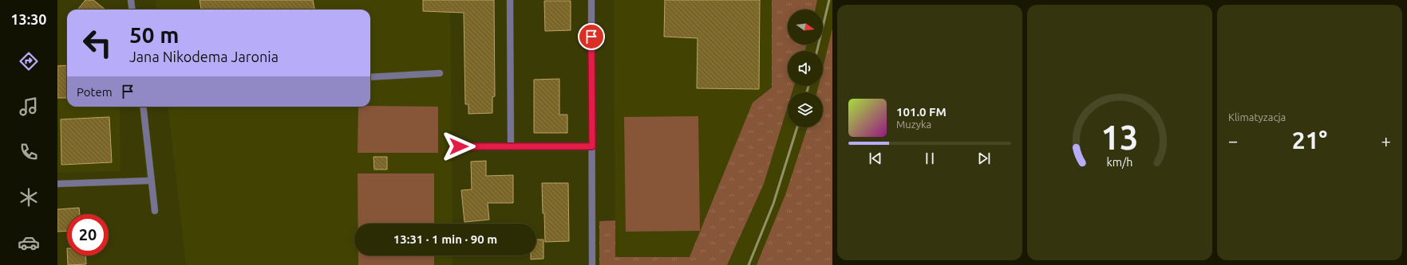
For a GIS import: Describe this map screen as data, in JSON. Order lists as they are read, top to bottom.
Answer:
{
  "north": "right",
  "page": {
    "tabs": "13:30",
    "tile": "Klimatyzacja",
    "turn": ["50 m", "Jana Nikodema Jaronia"],
    "then": "Potem",
    "song": ["101.0 FM", "Muzyka"],
    "heat": ["−", "21°", "+"],
    "limit": "20",
    "trip": "13:31 · 1 min · 90 m",
    "gauge": ["13", "km/h"]
  }
}
